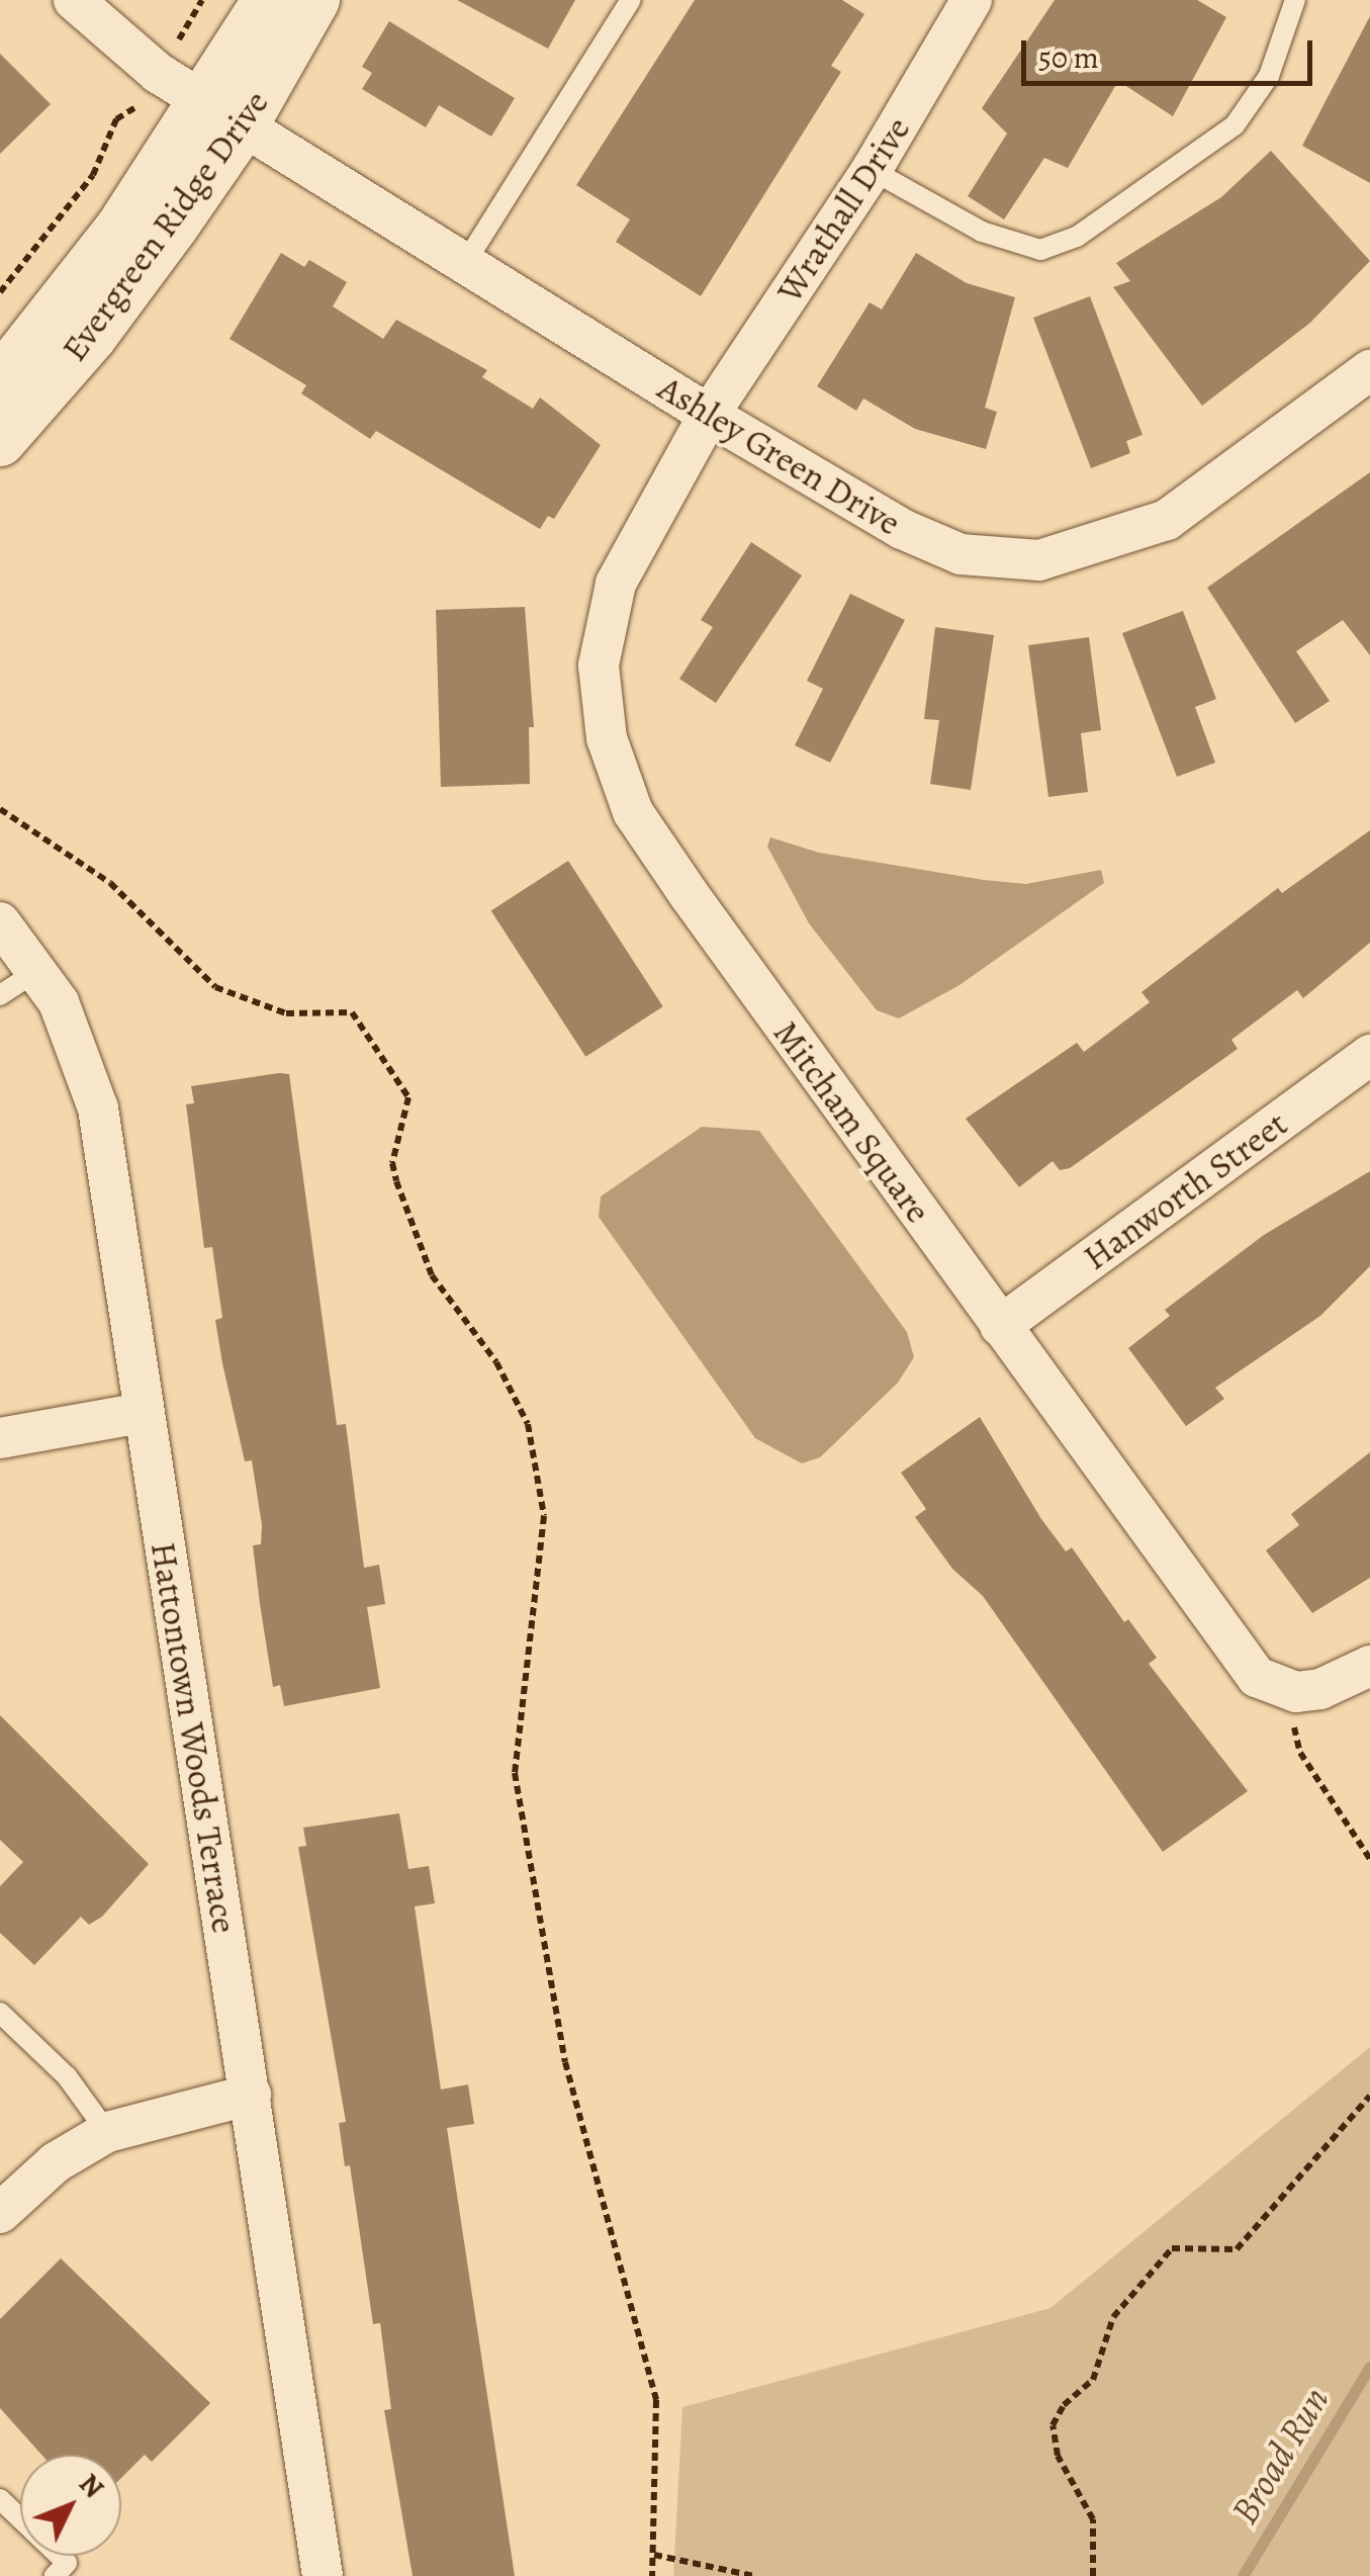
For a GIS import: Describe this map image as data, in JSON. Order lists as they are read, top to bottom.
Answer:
{
  "streets": {
    "street": [
      "Wrathall Drive",
      "Evergreen Ridge Drive",
      "Ashley Green Drive",
      "Mitcham Square",
      "Hanworth Street",
      "Hattontown Woods Terrace"
    ]
  },
  "crossings": [
    ["Wrathall Drive", "Ashley Green Drive"],
    ["Wrathall Drive", "Mitcham Square"],
    ["Evergreen Ridge Drive", "Ashley Green Drive"],
    ["Ashley Green Drive", "Mitcham Square"],
    ["Mitcham Square", "Hanworth Street"]
  ],
  "water": ["Broad Run"],
  "scale_bar": "50 m",
  "north": "top right"
}
